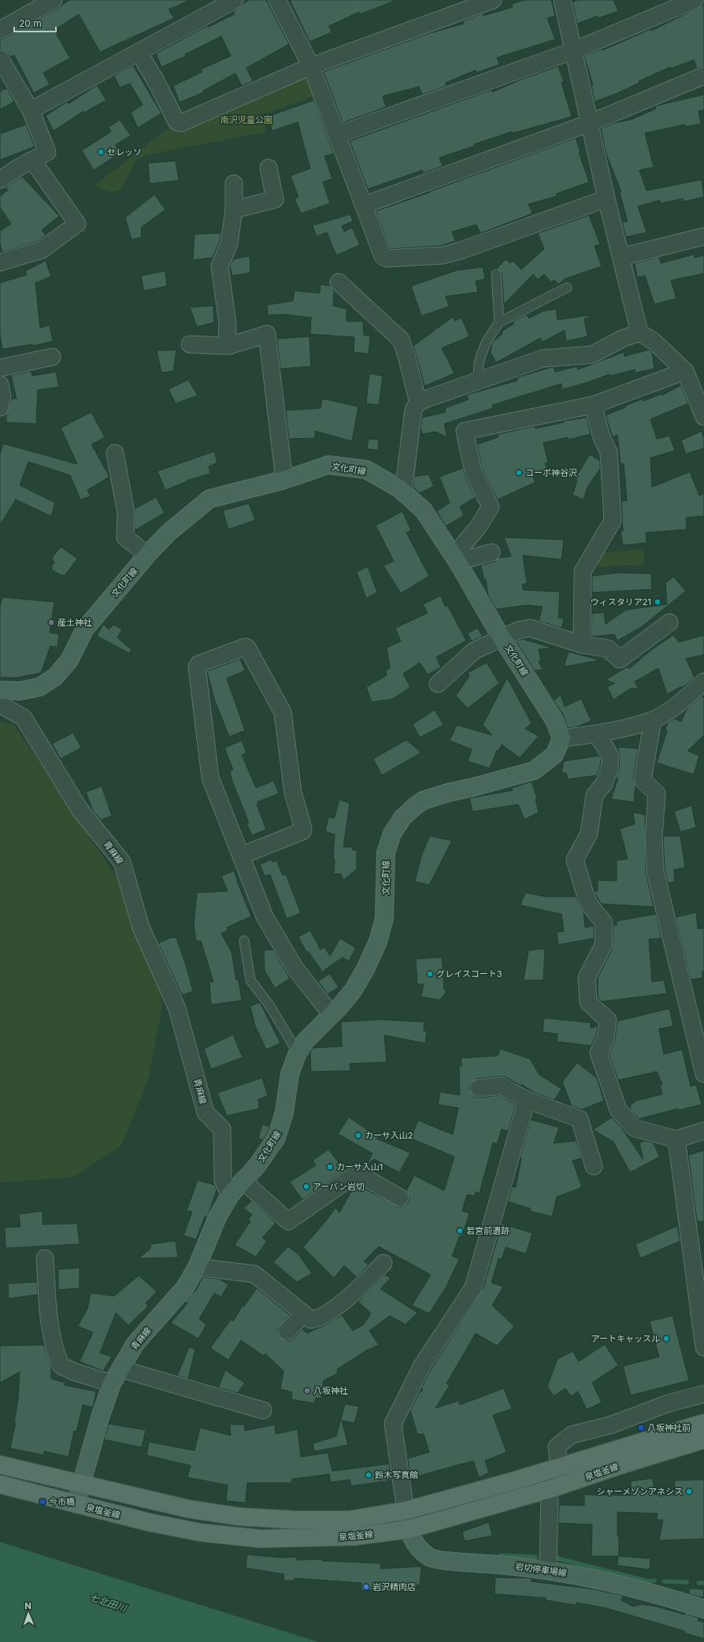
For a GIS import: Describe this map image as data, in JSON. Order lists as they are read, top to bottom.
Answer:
{
  "streets": {
    "main road": ["泉塩釜線"],
    "street": ["文化町線", "青麻線", "岩切停車場線"]
  },
  "crossings": [
    ["文化町線", "青麻線"],
    ["青麻線", "泉塩釜線"],
    ["泉塩釜線", "岩切停車場線"]
  ],
  "water": ["七北田川"],
  "parks": ["南沢児童公園"],
  "places": {
    "other": [
      "セレッソ",
      "コーポ神谷沢",
      "ウィスタリア21",
      "産土神社",
      "グレイスコート3",
      "カーサ入山2",
      "カーサ入山1",
      "アーバン岩切",
      "若宮前遺跡",
      "アートキャッスル",
      "八坂神社",
      "鈴木写真館",
      "シャーメゾンアネシス",
      "岩沢精肉店"
    ],
    "transit": ["八坂神社前", "今市橋"]
  },
  "scale_bar": "20 m",
  "north": "top"
}
